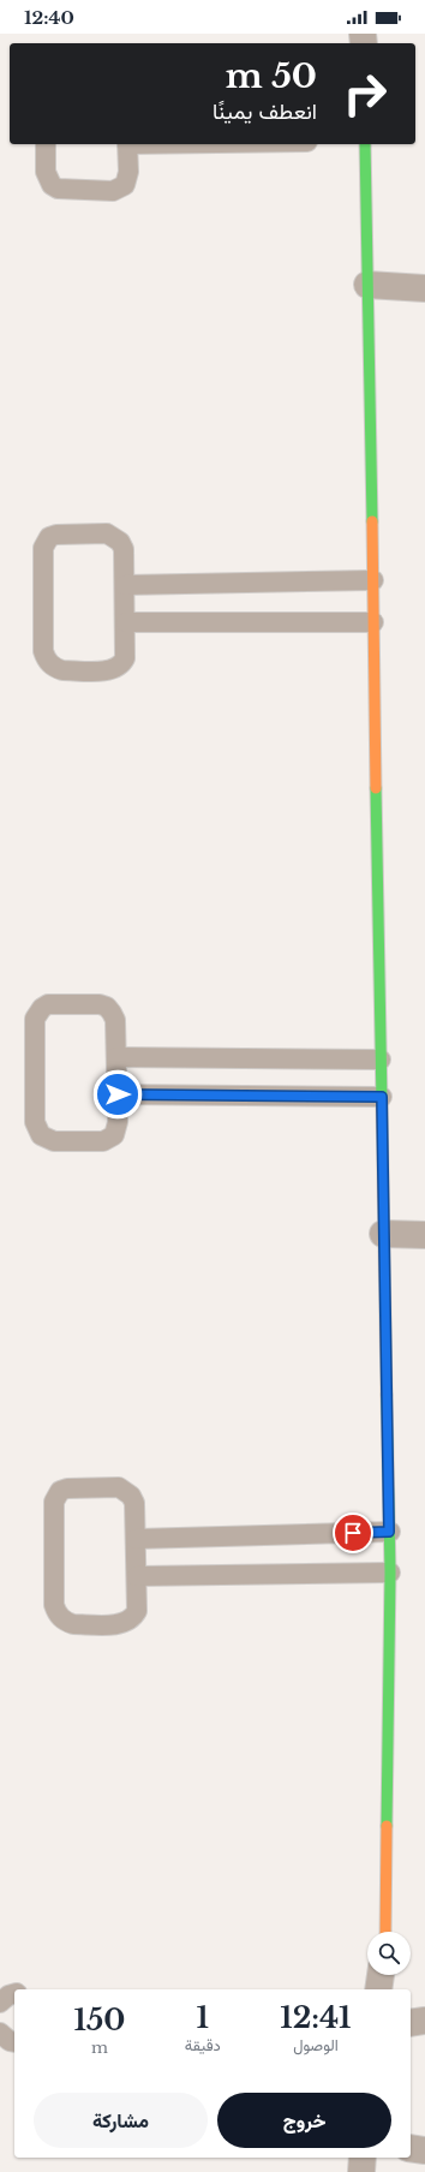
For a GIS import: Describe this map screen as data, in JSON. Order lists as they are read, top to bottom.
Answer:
{
  "page": {
    "status": "12:40",
    "turn": ["50 m", "انعطف يمينًا"],
    "eta": [
      "12:41",
      "الوصول",
      "1",
      "دقيقة",
      "150",
      "m"
    ],
    "buttons": ["خروج", "مشاركة"]
  }
}
